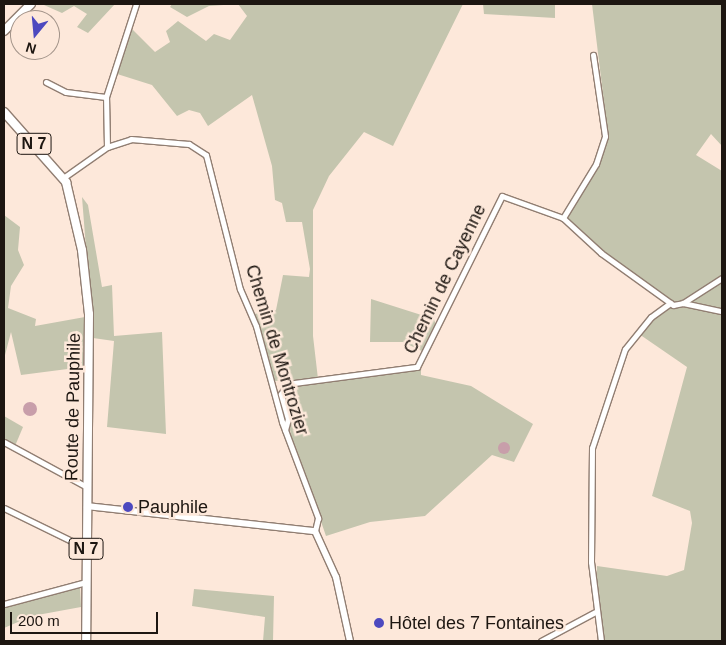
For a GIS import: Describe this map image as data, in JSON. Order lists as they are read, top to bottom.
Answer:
{
  "streets": {
    "main road": ["N 7", "Route de Pauphile"],
    "street": ["Chemin de Cayenne", "Chemin de Montrozier"]
  },
  "crossings": [
    ["N 7", "Chemin de Montrozier"],
    ["N 7", "Route de Pauphile"],
    ["Chemin de Cayenne", "Chemin de Montrozier"],
    ["Chemin de Montrozier", "Route de Pauphile"]
  ],
  "places": ["Pauphile", "Hôtel des 7 Fontaines"],
  "scale_bar": "200 m",
  "north": "bottom"
}
